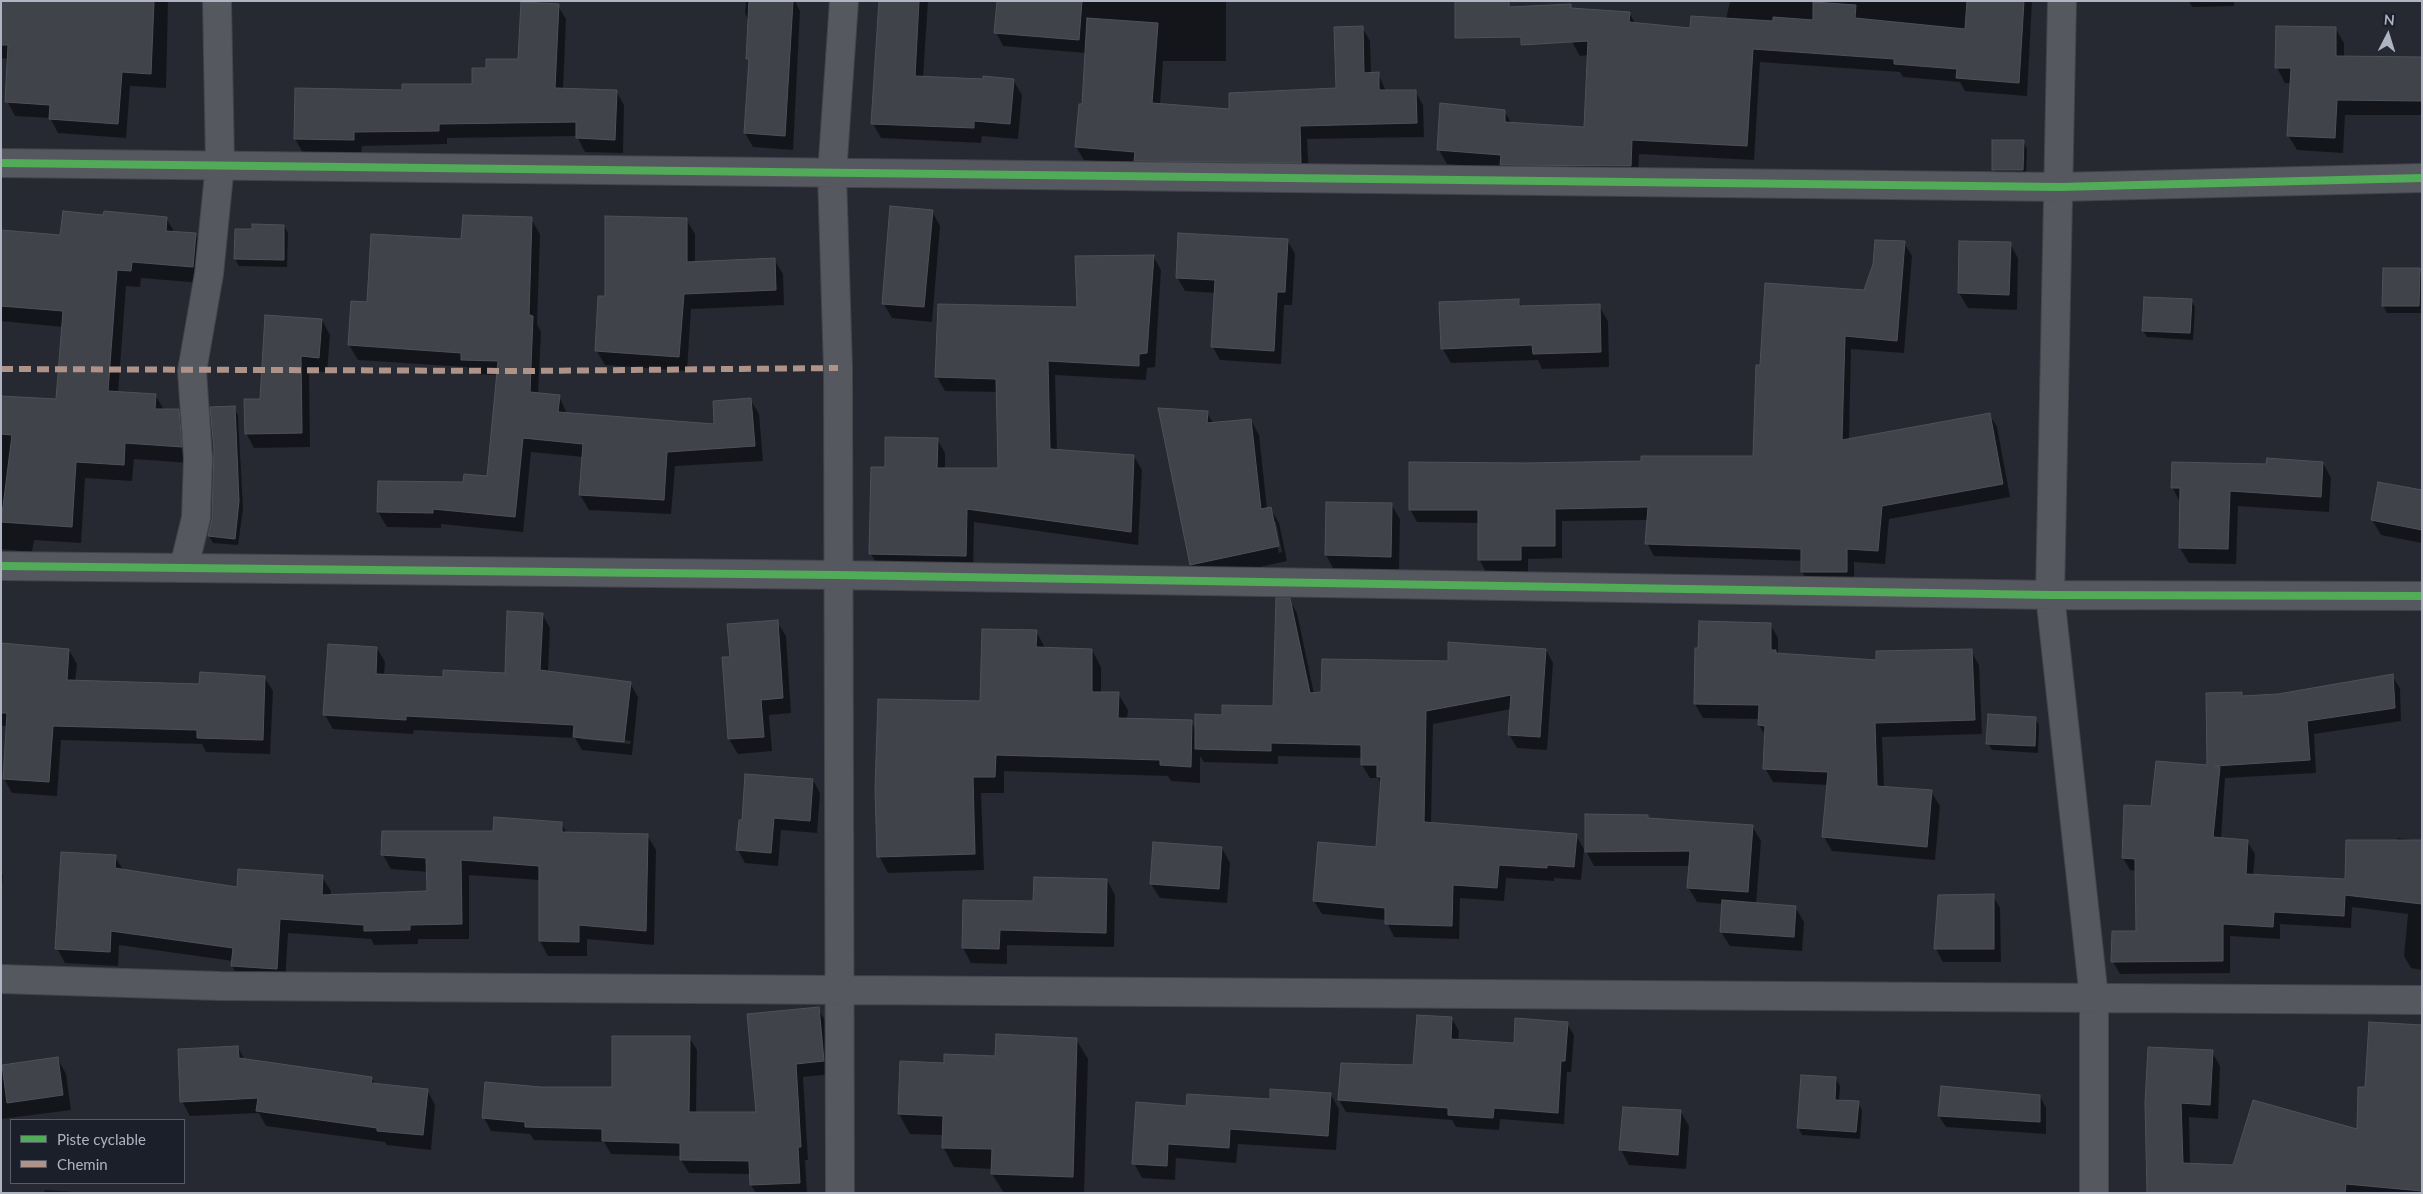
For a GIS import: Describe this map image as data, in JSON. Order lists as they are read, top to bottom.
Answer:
{
  "legend": ["Piste cyclable", "Chemin"],
  "north": "top"
}
